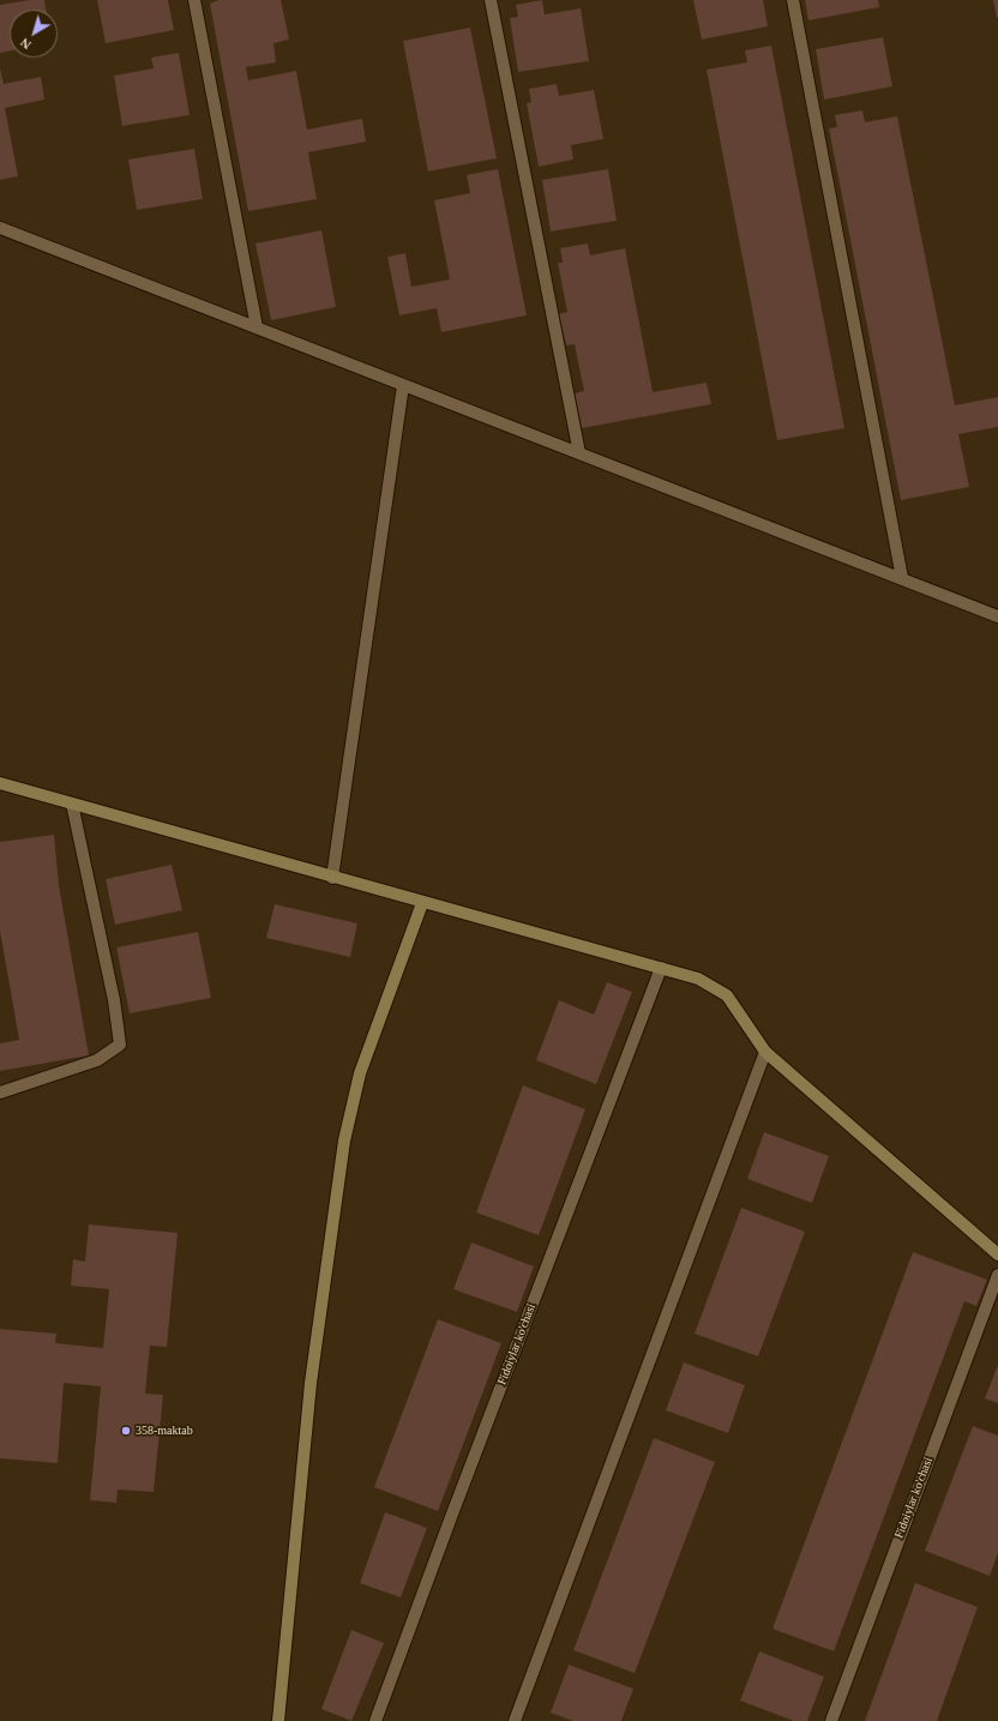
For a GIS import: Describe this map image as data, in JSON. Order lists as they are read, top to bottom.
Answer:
{
  "streets": {
    "street": ["Fidoiylar ko'chasi"]
  },
  "places": ["358-maktab"],
  "north": "bottom left"
}
